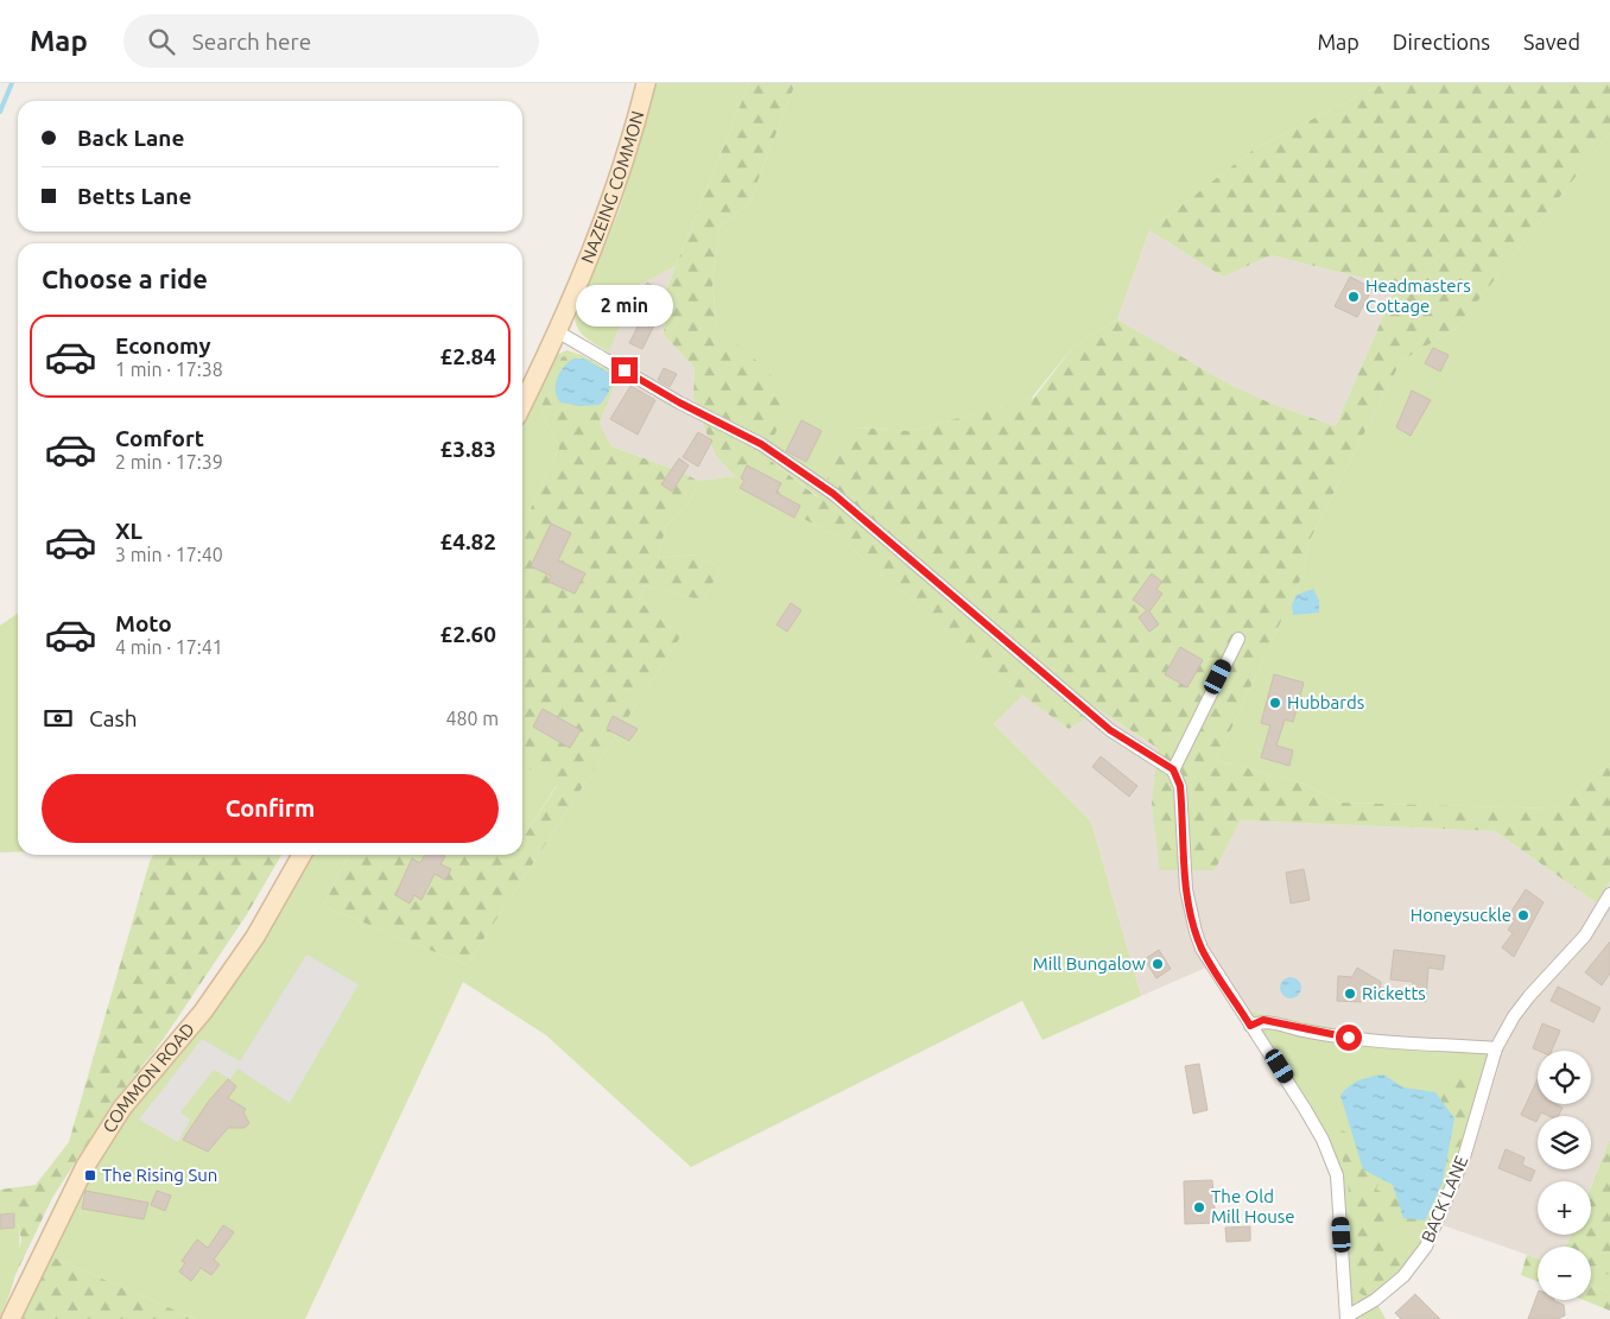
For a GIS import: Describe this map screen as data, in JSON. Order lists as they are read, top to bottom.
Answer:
{
  "streets": {
    "street": ["NAZEING COMMON", "COMMON ROAD", "BACK LANE"]
  },
  "places": {
    "other": [
      "Headmasters Cottage",
      "Hubbards",
      "Honeysuckle",
      "Mill Bungalow",
      "Ricketts",
      "The Old Mill House"
    ],
    "transit": ["The Rising Sun"]
  },
  "page": {
    "header": "Map",
    "search": "Search here",
    "nav": ["Map", "Directions", "Saved"],
    "banner": ["Back Lane", "Betts Lane"],
    "heading": "Choose a ride",
    "bubble": "2 min",
    "list": [
      {
        "name": "Economy",
        "note": "1 min · 17:38",
        "value": "£2.84"
      },
      {
        "name": "Comfort",
        "note": "2 min · 17:39",
        "value": "£3.83"
      },
      {
        "name": "XL",
        "note": "3 min · 17:40",
        "value": "£4.82"
      },
      {
        "name": "Moto",
        "note": "4 min · 17:41",
        "value": "£2.60"
      }
    ],
    "pay": ["Cash", "480 m"],
    "buttons": "Confirm",
    "map_buttons": ["+", "−"]
  }
}
